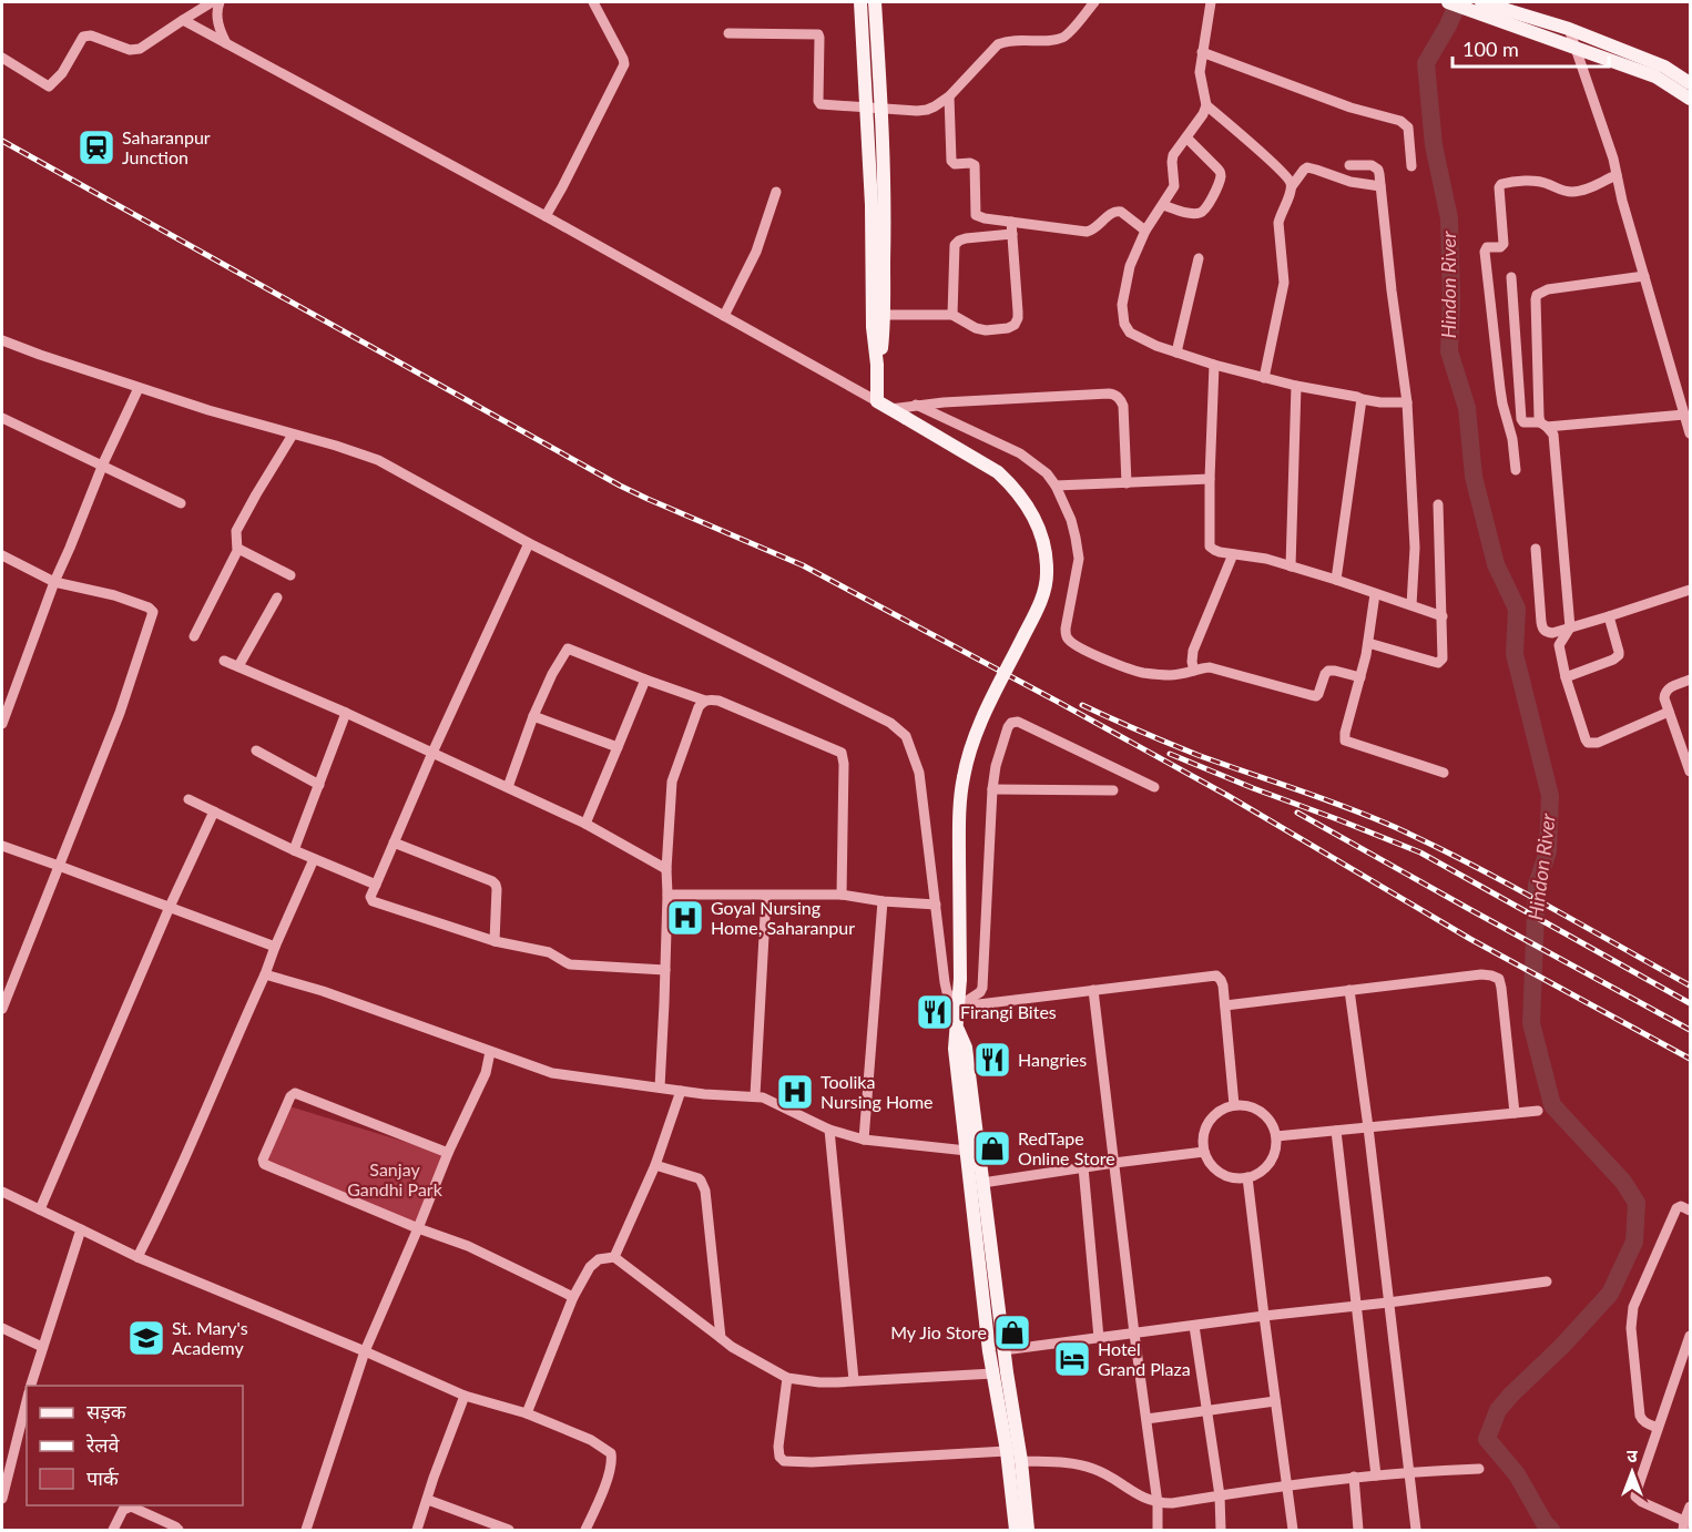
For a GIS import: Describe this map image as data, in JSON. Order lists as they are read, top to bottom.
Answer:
{
  "water": ["Hindon River"],
  "parks": ["Sanjay Gandhi Park"],
  "places": {
    "station": ["Saharanpur Junction"],
    "hospital": ["Goyal Nursing Home, Saharanpur", "Toolika Nursing Home"],
    "restaurant": ["Firangi Bites", "Hangries"],
    "shop": ["RedTape Online Store", "My Jio Store"],
    "school or university": ["St. Mary's Academy"],
    "hotel": ["Hotel Grand Plaza"]
  },
  "legend": ["सड़क", "रेलवे", "पार्क"],
  "scale_bar": "100 m",
  "north": "top"
}
